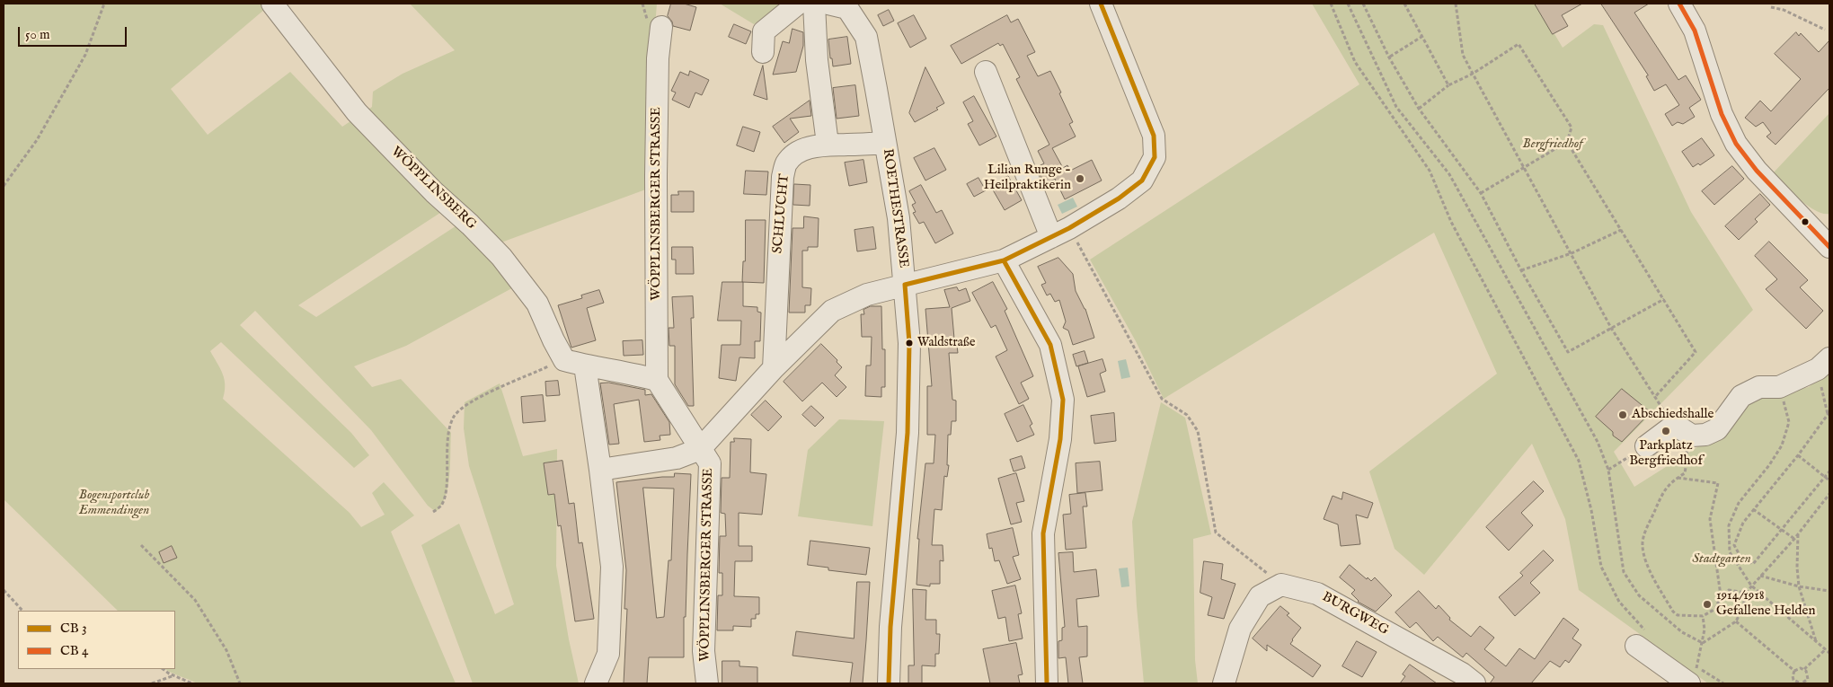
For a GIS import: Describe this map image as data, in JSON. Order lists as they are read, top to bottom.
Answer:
{
  "streets": {
    "street": [
      "WÖPPLINSBERG",
      "WÖPPLINSBERGER STRASSE",
      "ROETHESTRASSE",
      "SCHLUCHT",
      "BURGWEG"
    ]
  },
  "crossings": [
    ["ROETHESTRASSE", "SCHLUCHT"]
  ],
  "parks": ["Bergfriedhof", "Bogensportclub Emmendingen", "Stadtgarten"],
  "places": [
    "Lilian Runge - Heilpraktikerin",
    "Waldstraße",
    "Abschiedshalle",
    "Parkplatz Bergfriedhof",
    "1914/1918 Gefallene Helden"
  ],
  "legend": ["CB 3", "CB 4"],
  "scale_bar": "50 m"
}
